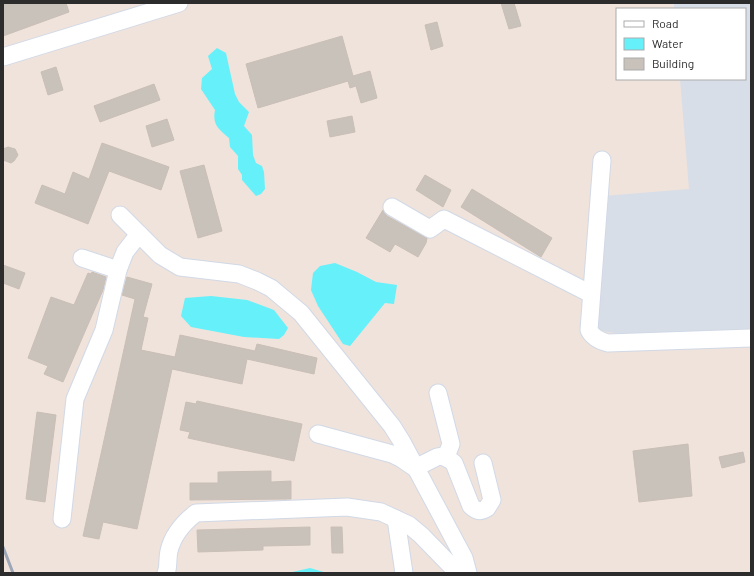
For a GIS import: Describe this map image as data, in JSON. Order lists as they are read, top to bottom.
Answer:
{
  "legend": ["Road", "Water", "Building"]
}
